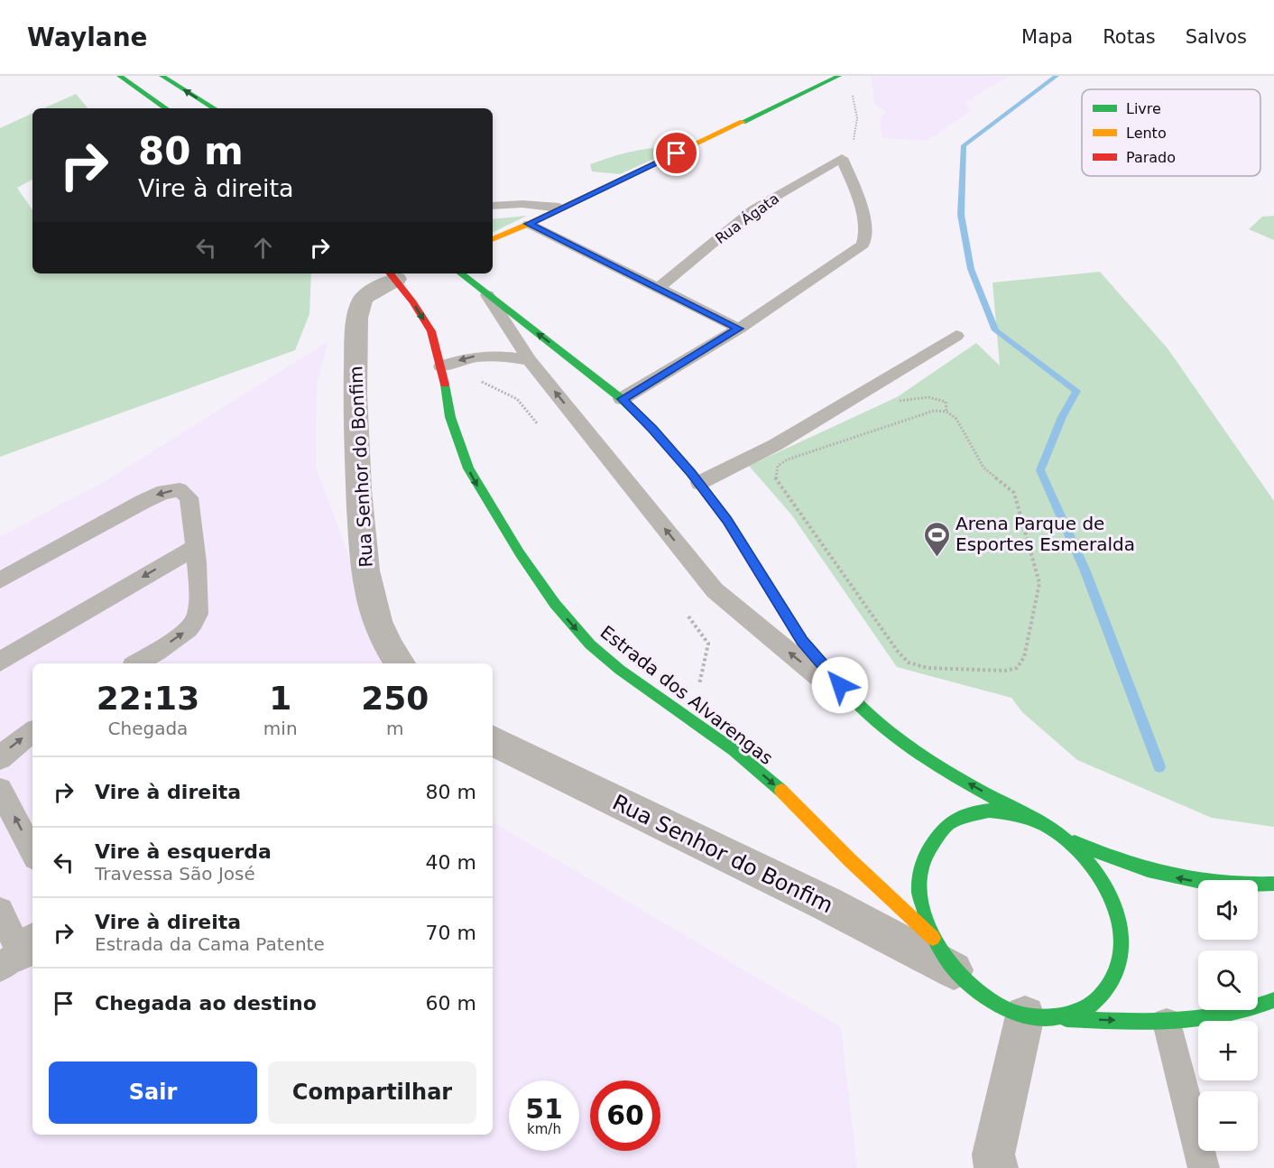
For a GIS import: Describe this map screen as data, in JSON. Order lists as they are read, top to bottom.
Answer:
{
  "streets": {
    "main road": ["Estrada dos Alvarengas"],
    "street": ["Rua Senhor do Bonfim"],
    "lane": ["Rua Ágata"]
  },
  "crossings": [
    ["Rua Senhor do Bonfim", "Estrada dos Alvarengas"]
  ],
  "one_way": ["Estrada dos Alvarengas"],
  "places": {
    "sports": ["Arena Parque de Esportes Esmeralda"]
  },
  "legend": ["Livre", "Lento", "Parado"],
  "page": {
    "header": "Waylane",
    "nav": ["Mapa", "Rotas", "Salvos"],
    "turn": ["80 m", "Vire à direita"],
    "eta": [
      "22:13",
      "Chegada",
      "1",
      "min",
      "250",
      "m"
    ],
    "list": [
      {
        "name": "Vire à direita",
        "value": "80 m"
      },
      {
        "name": "Vire à esquerda",
        "note": "Travessa São José",
        "value": "40 m"
      },
      {
        "name": "Vire à direita",
        "note": "Estrada da Cama Patente",
        "value": "70 m"
      },
      {
        "name": "Chegada ao destino",
        "value": "60 m"
      }
    ],
    "map_buttons": ["+", "−"],
    "buttons": ["Sair", "Compartilhar"],
    "speed": "51 km/h",
    "limit": "60"
  }
}
